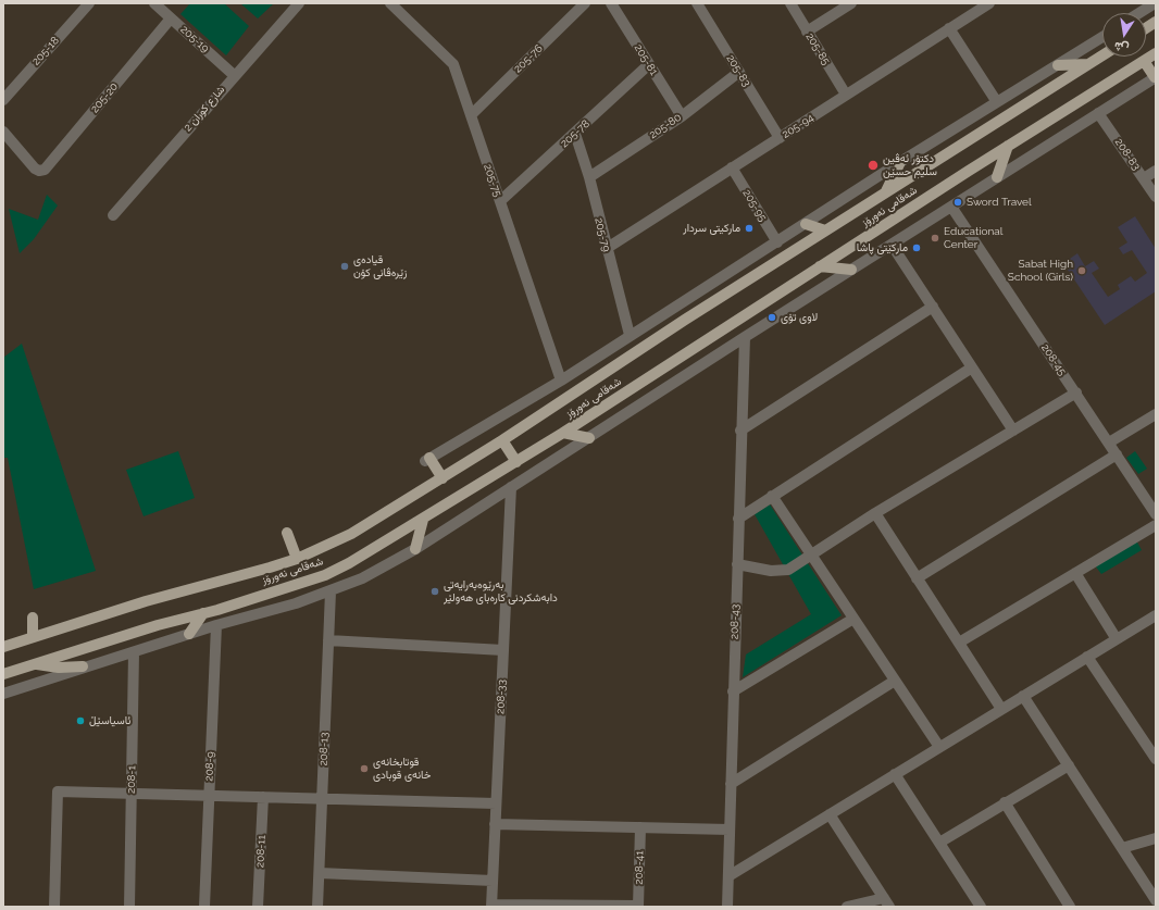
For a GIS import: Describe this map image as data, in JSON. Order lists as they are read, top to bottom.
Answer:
{
  "streets": {
    "main road": ["شەقامی نەورۆز"],
    "street": [
      "205-19",
      "205-85",
      "205-18",
      "205-76",
      "205-81",
      "205-83",
      "205-20",
      "شارع كوران 2",
      "205-80",
      "205-94",
      "205-78",
      "208-83",
      "205-75",
      "205-95",
      "205-79",
      "208-45",
      "208-43",
      "208-33",
      "208-13",
      "208-9",
      "208-1",
      "208-11",
      "208-41"
    ]
  },
  "crossings": [
    ["205-19", "205-20"],
    ["205-19", "شارع كوران 2"],
    ["205-85", "205-94"],
    ["205-76", "205-75"],
    ["205-81", "205-80"],
    ["205-81", "205-78"],
    ["205-83", "205-80"],
    ["205-83", "205-94"],
    ["205-80", "205-79"],
    ["205-94", "205-95"],
    ["205-94", "205-79"],
    ["205-78", "205-75"],
    ["205-78", "205-79"]
  ],
  "places": [
    "دکتۆر ئەڤین سلیم حسێن",
    "Sword Travel",
    "ماركيتى سردار",
    "Educational Center",
    "مارکێتی پاشا",
    "قیادەی زێرەڤانی کۆن",
    "Sabat High School (Girls)",
    "لاوی تۆی",
    "بەرێوەبەرایەتی دابەشکردنی کارەبای هەولێر",
    "ئاسیاسێڵ",
    "قوتابخانەی خانەی قوبادی"
  ],
  "north": "bottom"
}
